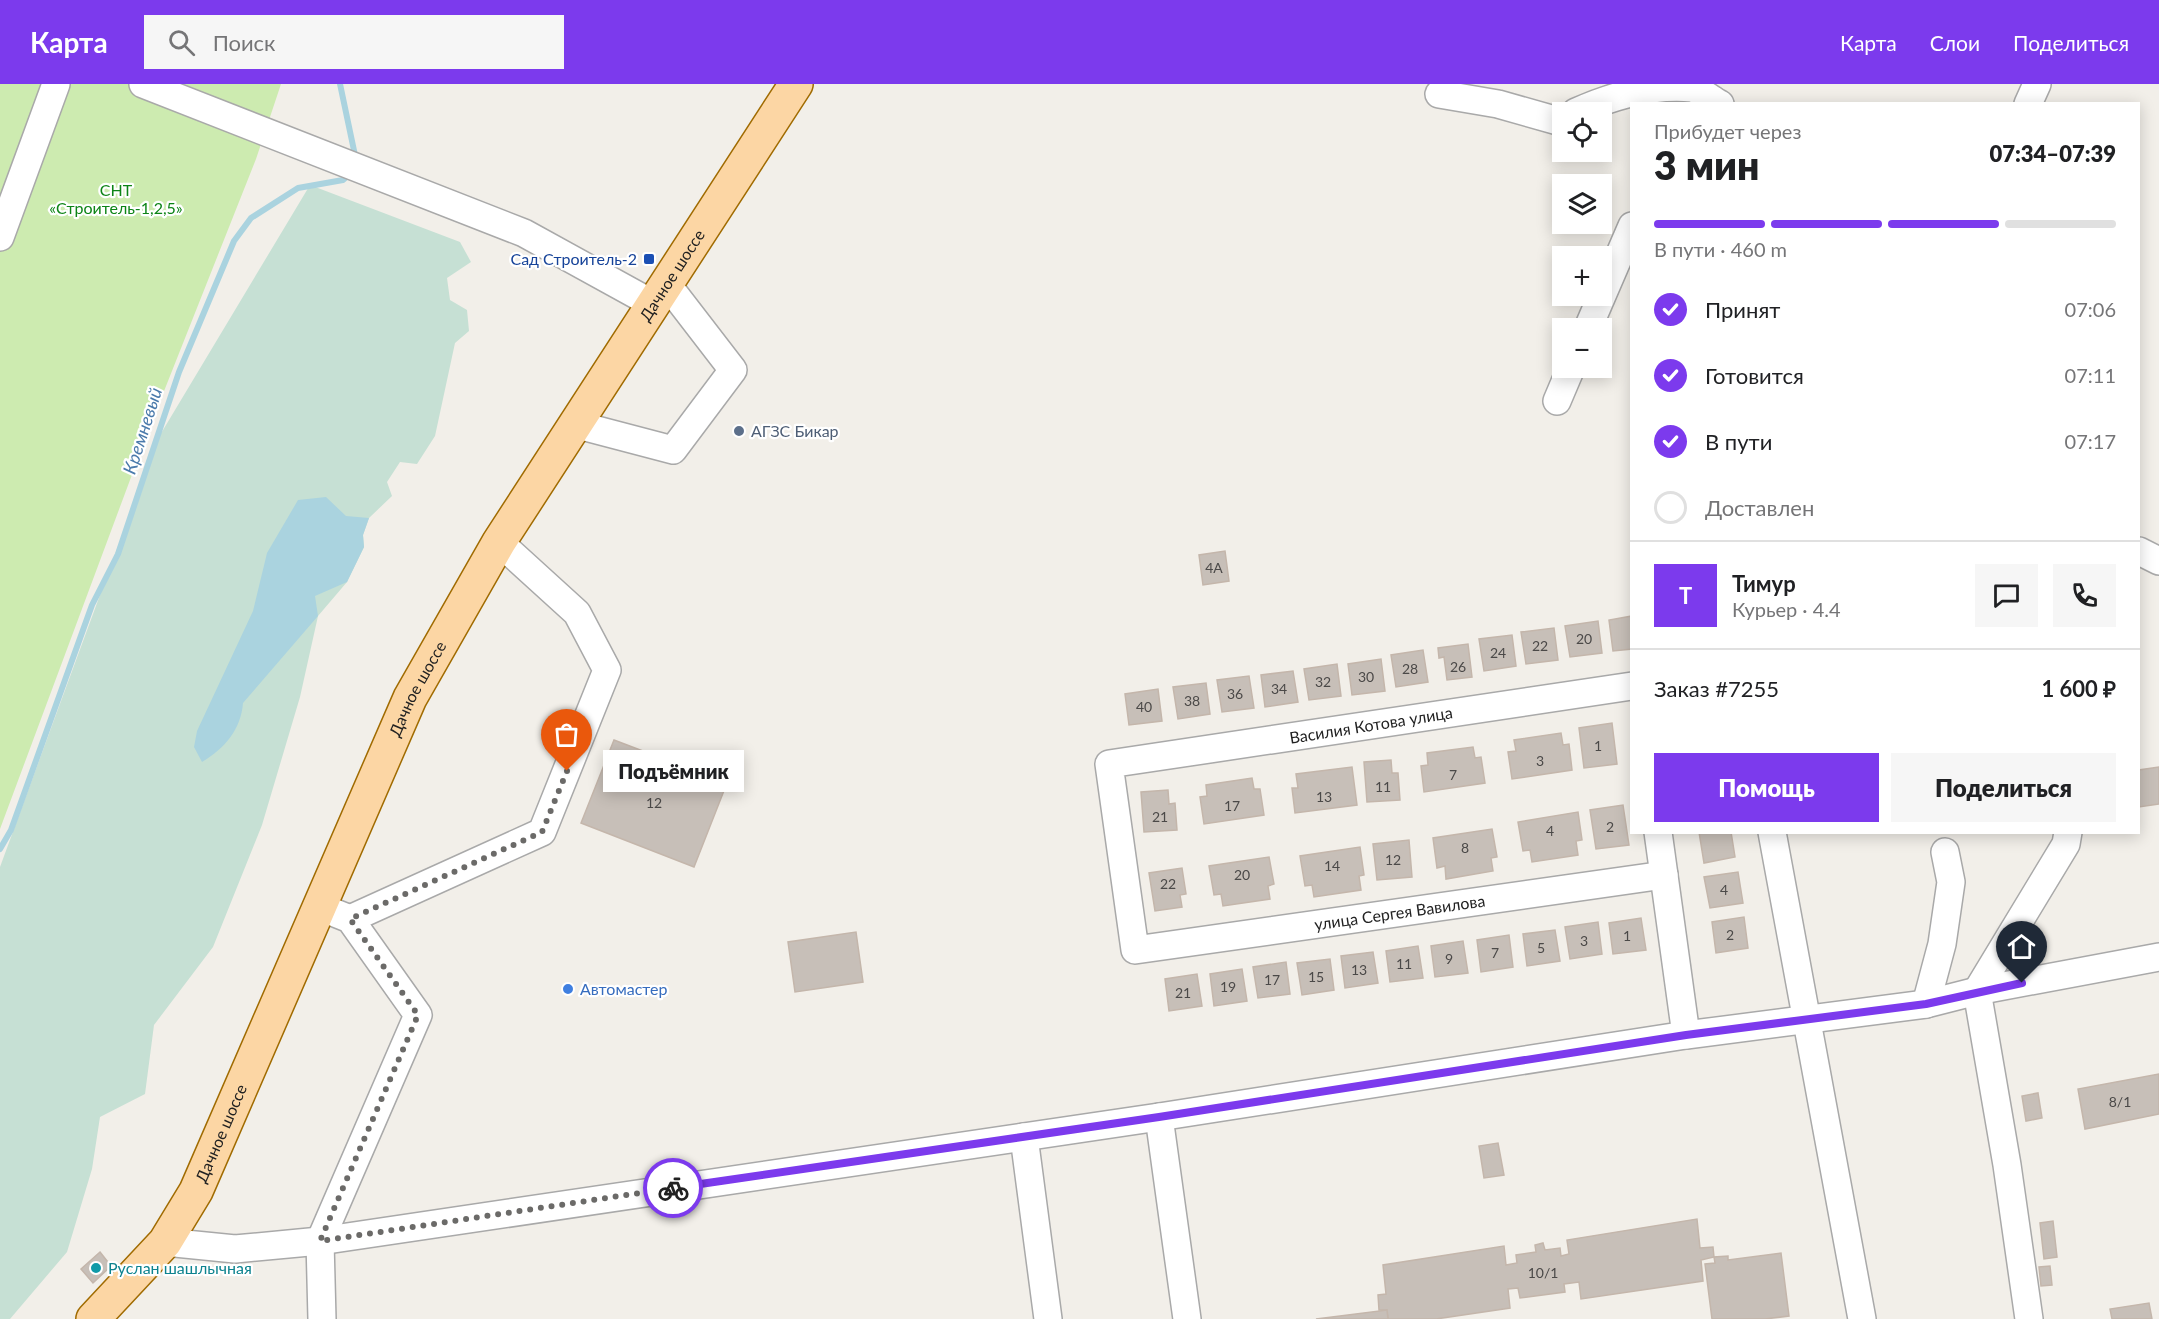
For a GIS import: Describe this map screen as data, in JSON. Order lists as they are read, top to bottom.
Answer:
{
  "streets": {
    "main road": ["Дачное шоссе"],
    "street": ["Василия Котова улица", "улица Сергея Вавилова"]
  },
  "crossings": [
    ["Василия Котова улица", "улица Сергея Вавилова"]
  ],
  "water": ["Кремневый"],
  "parks": ["СНТ «Строитель-1,2,5»"],
  "places": {
    "transit": ["Сад Строитель-2"],
    "other": [
      "АГЗС Бикар",
      "Подъёмник",
      "Автомастер",
      "Руслан шашлычная"
    ]
  },
  "house_numbers": [
    "4А",
    "20",
    "22",
    "24",
    "26",
    "28",
    "30",
    "32",
    "34",
    "36",
    "38",
    "40",
    "1",
    "3",
    "7",
    "11",
    "13",
    "12",
    "17",
    "21",
    "2",
    "4",
    "8",
    "12",
    "14",
    "20",
    "22",
    "4",
    "2",
    "1",
    "3",
    "5",
    "7",
    "9",
    "11",
    "13",
    "15",
    "17",
    "19",
    "21",
    "8/1",
    "10/1"
  ],
  "page": {
    "header": "Карта",
    "search": "Поиск",
    "nav": ["Карта", "Слои", "Поделиться"],
    "map_buttons": ["+", "−"],
    "heading": ["3 мин", "Прибудет через", "07:34–07:39"],
    "panel": [
      "Тимур",
      "Курьер · 4.4",
      "Заказ #7255",
      "1 600 ₽"
    ],
    "bar": "В пути · 460 m",
    "list": [
      ["Принят", "07:06"],
      ["Готовится", "07:11"],
      ["В пути", "07:17"],
      "Доставлен"
    ],
    "round": "Т",
    "buttons": ["Помощь", "Поделиться"],
    "bubble": "Подъёмник"
  }
}
